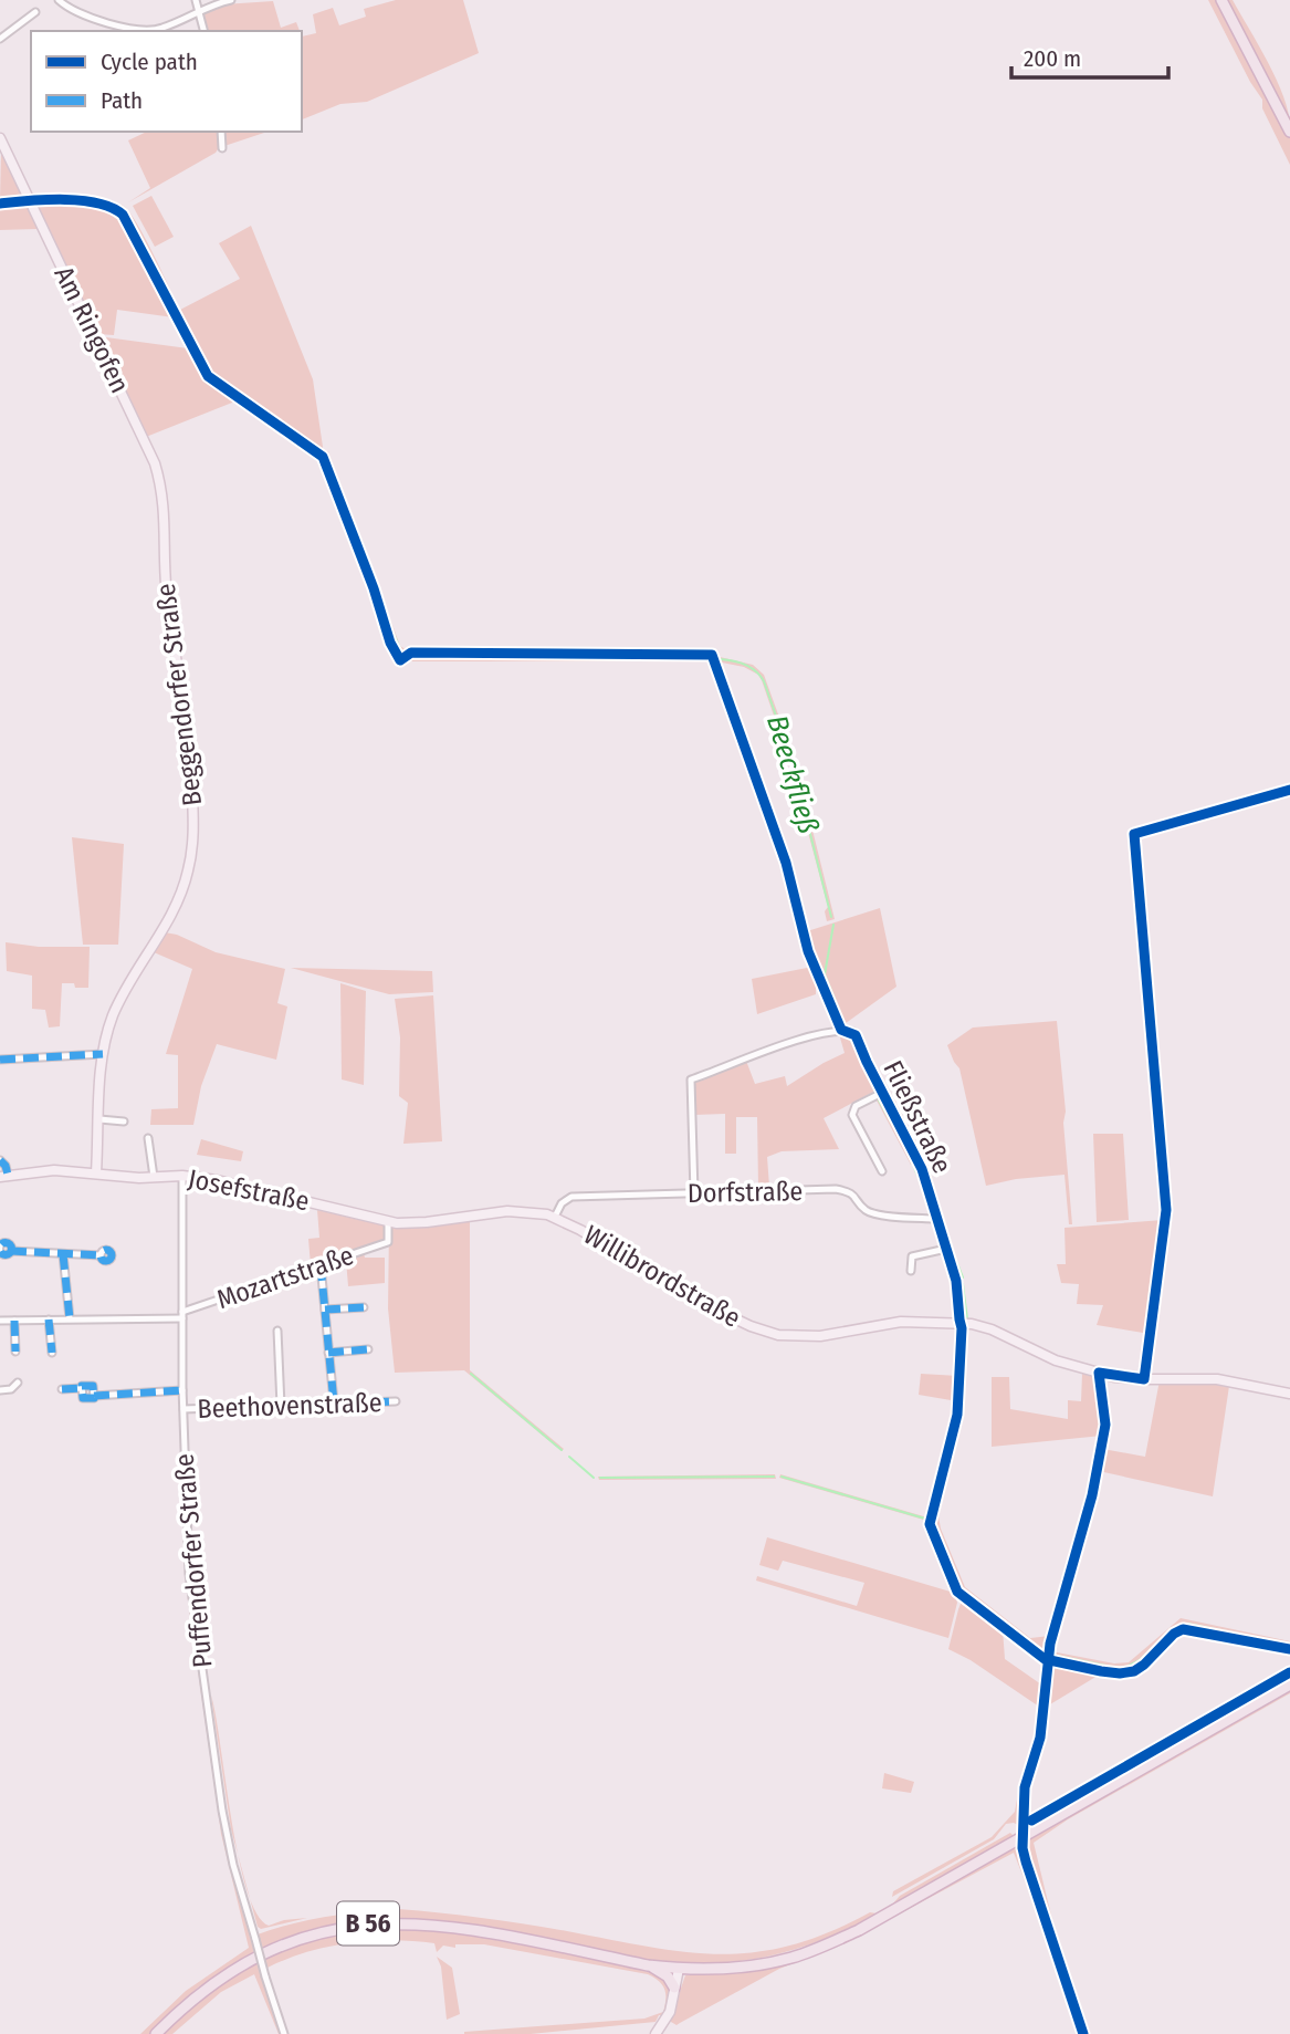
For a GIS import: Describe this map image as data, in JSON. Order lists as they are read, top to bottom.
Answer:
{
  "streets": {
    "main road": ["B 56"],
    "street": [
      "Am Ringofen",
      "Beggendorfer Straße",
      "Fließstraße",
      "Josefstraße",
      "Dorfstraße",
      "Willibrordstraße",
      "Mozartstraße",
      "Beethovenstraße",
      "Puffendorfer Straße"
    ]
  },
  "crossings": [
    ["Am Ringofen", "Beggendorfer Straße"],
    ["Beggendorfer Straße", "Josefstraße"],
    ["Fließstraße", "Dorfstraße"],
    ["Fließstraße", "Willibrordstraße"],
    ["Josefstraße", "Dorfstraße"],
    ["Josefstraße", "Willibrordstraße"],
    ["Josefstraße", "Mozartstraße"],
    ["Josefstraße", "Puffendorfer Straße"],
    ["Dorfstraße", "Willibrordstraße"],
    ["Mozartstraße", "Puffendorfer Straße"],
    ["Beethovenstraße", "Puffendorfer Straße"]
  ],
  "water": ["Beeckfließ"],
  "legend": ["Cycle path", "Path"],
  "scale_bar": "200 m"
}
